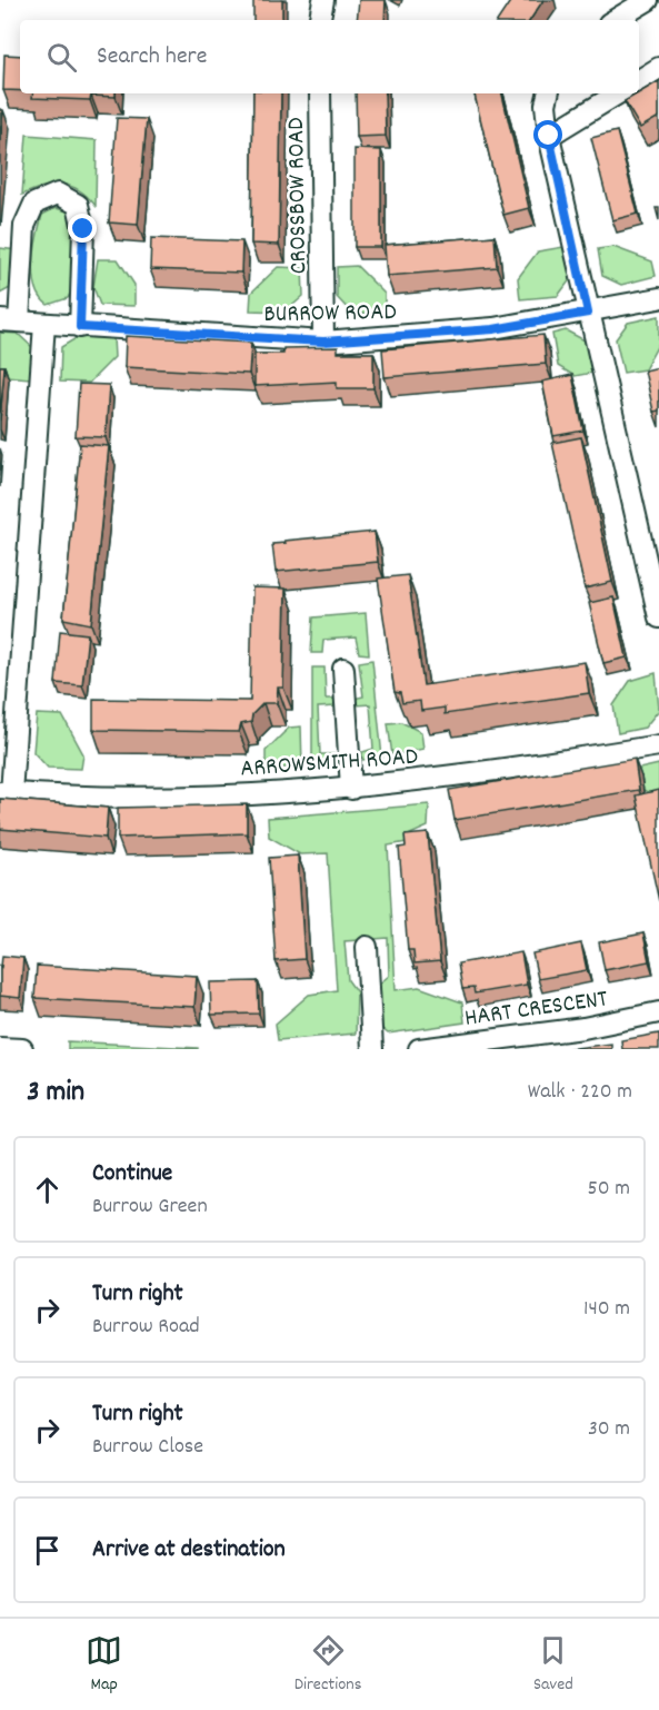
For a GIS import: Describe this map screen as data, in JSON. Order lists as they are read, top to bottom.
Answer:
{
  "streets": {
    "street": [
      "CROSSBOW ROAD",
      "BURROW ROAD",
      "ARROWSMITH ROAD",
      "HART CRESCENT"
    ]
  },
  "crossings": [
    ["CROSSBOW ROAD", "BURROW ROAD"]
  ],
  "page": {
    "search": "Search here",
    "heading": ["3 min", "Walk · 220 m"],
    "list": [
      ["Continue", "Burrow Green", "50 m"],
      ["Turn right", "Burrow Road", "140 m"],
      ["Turn right", "Burrow Close", "30 m"],
      "Arrive at destination"
    ],
    "nav": ["Map", "Directions", "Saved"]
  }
}
